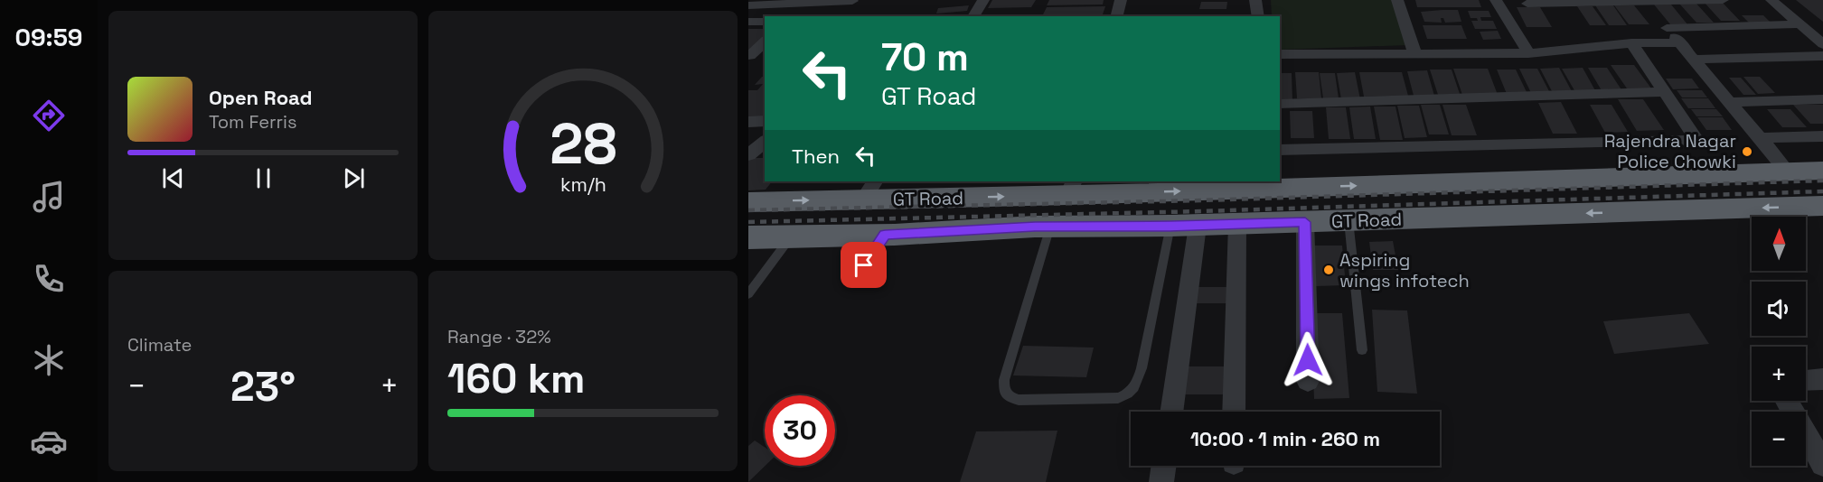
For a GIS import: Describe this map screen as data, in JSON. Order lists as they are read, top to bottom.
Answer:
{
  "streets": {
    "highway": ["GT Road"]
  },
  "places": ["Rajendra Nagar Police Chowki", "Aspiring wings infotech"],
  "north": "top",
  "page": {
    "tabs": "09:59",
    "turn": ["70 m", "GT Road"],
    "song": ["Open Road", "Tom Ferris"],
    "then": "Then",
    "map_buttons": ["+", "−"],
    "tile": [
      "Climate",
      ["Range · 32%", "160 km"]
    ],
    "heat": ["−", "23°", "+"],
    "limit": "30",
    "trip": "10:00 · 1 min · 260 m",
    "gauge": ["28", "km/h"]
  }
}
